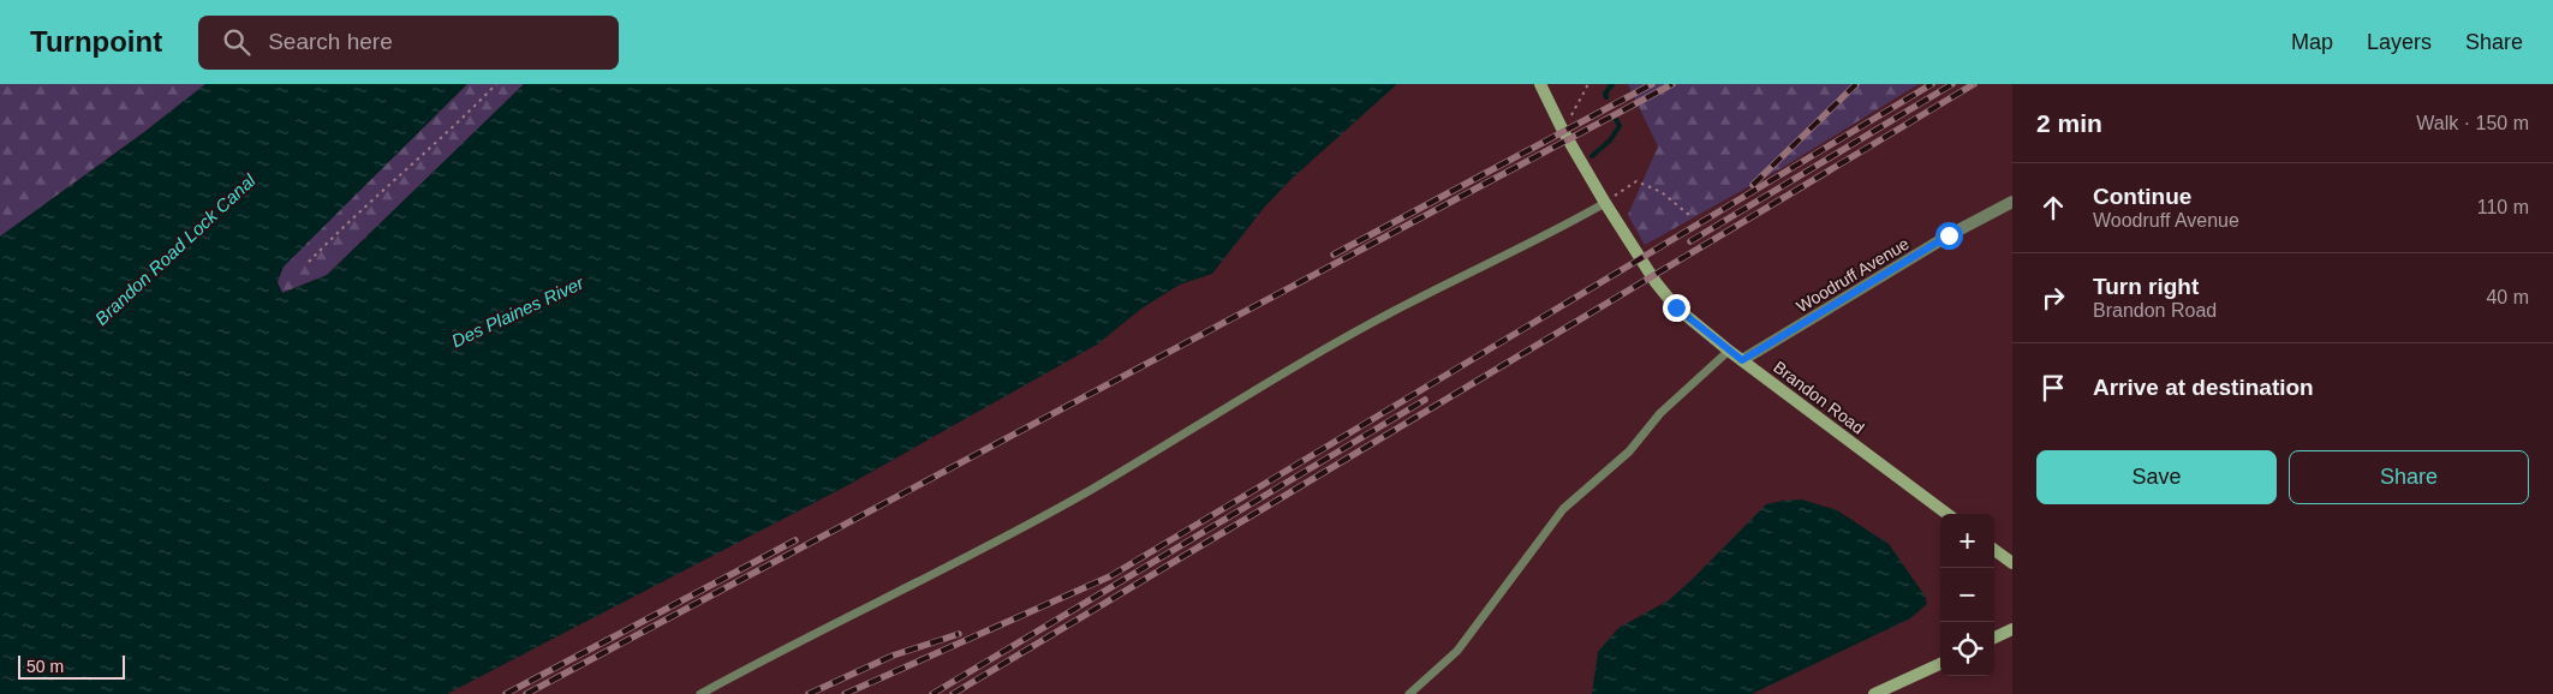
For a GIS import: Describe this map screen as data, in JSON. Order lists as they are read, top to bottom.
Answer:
{
  "streets": {
    "street": ["Woodruff Avenue", "Brandon Road"]
  },
  "crossings": [
    ["Woodruff Avenue", "Brandon Road"]
  ],
  "water": ["Brandon Road Lock Canal", "Des Plaines River"],
  "scale_bar": "50 m",
  "page": {
    "header": "Turnpoint",
    "search": "Search here",
    "nav": ["Map", "Layers", "Share"],
    "heading": ["2 min", "Walk · 150 m"],
    "list": [
      ["Continue", "Woodruff Avenue", "110 m"],
      ["Turn right", "Brandon Road", "40 m"],
      "Arrive at destination"
    ],
    "buttons": ["Save", "Share"],
    "map_buttons": ["+", "−"],
    "scale": "50 m"
  }
}
